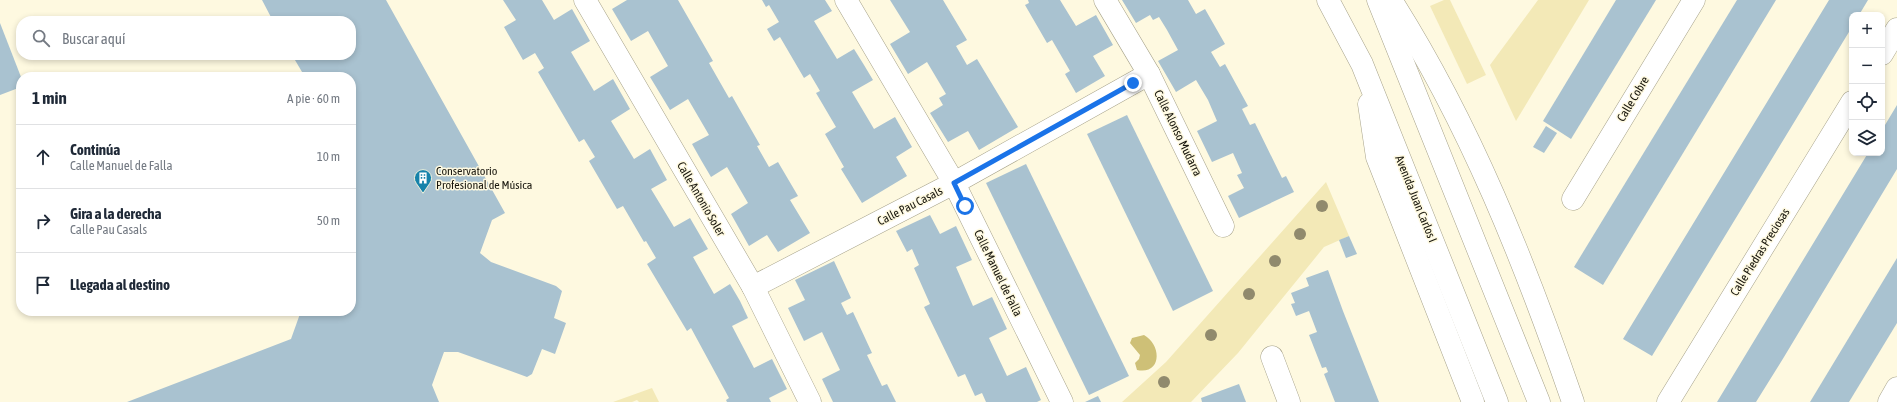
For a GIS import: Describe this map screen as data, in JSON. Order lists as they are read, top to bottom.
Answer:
{
  "streets": {
    "street": [
      "Calle Cobre",
      "Calle Alonso Mudarra",
      "Calle Antonio Soler",
      "Avenida Juan Carlos I",
      "Calle Pau Casals",
      "Calle Piedras Preciosas",
      "Calle Manuel de Falla"
    ]
  },
  "crossings": [
    ["Calle Alonso Mudarra", "Calle Pau Casals"],
    ["Calle Antonio Soler", "Calle Pau Casals"],
    ["Calle Pau Casals", "Calle Manuel de Falla"]
  ],
  "places": {
    "building": ["Conservatorio Profesional de Música"]
  },
  "page": {
    "map_buttons": ["+", "−"],
    "search": "Buscar aquí",
    "heading": ["1 min", "A pie · 60 m"],
    "list": [
      ["Continúa", "Calle Manuel de Falla", "10 m"],
      ["Gira a la derecha", "Calle Pau Casals", "50 m"],
      "Llegada al destino"
    ]
  }
}
